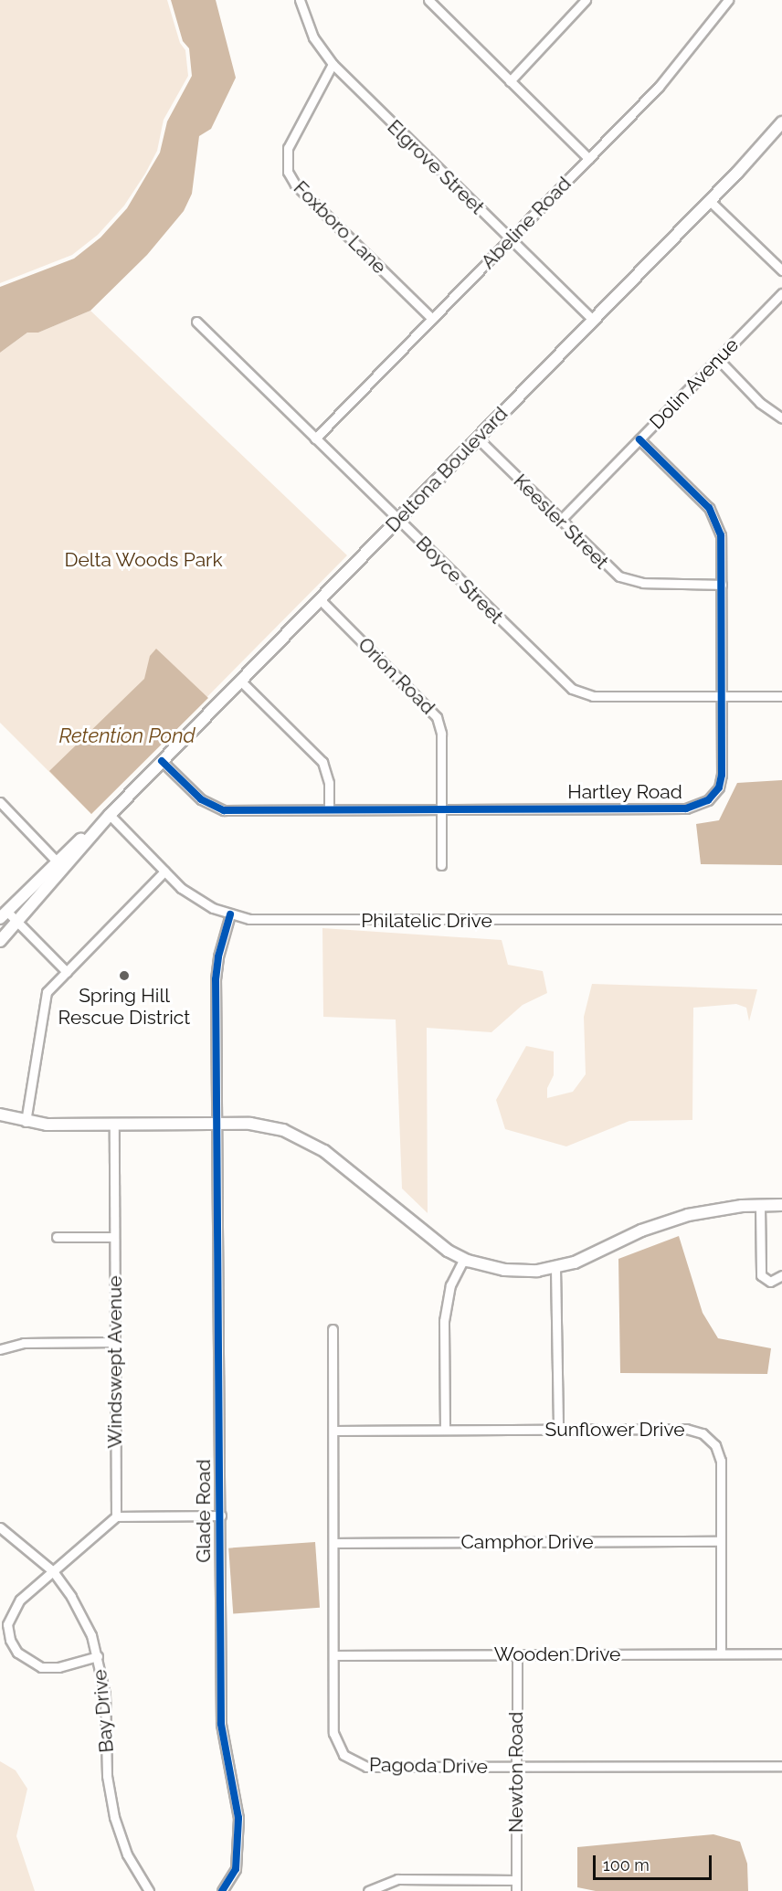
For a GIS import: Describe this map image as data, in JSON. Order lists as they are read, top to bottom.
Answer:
{
  "streets": {
    "main road": ["Deltona Boulevard"],
    "street": [
      "Elgrove Street",
      "Abeline Road",
      "Foxboro Lane",
      "Dolin Avenue",
      "Keesler Street",
      "Boyce Street",
      "Orion Road",
      "Hartley Road",
      "Philatelic Drive",
      "Windswept Avenue",
      "Sunflower Drive",
      "Glade Road",
      "Camphor Drive",
      "Wooden Drive",
      "Bay Drive",
      "Pagoda Drive",
      "Newton Road"
    ]
  },
  "crossings": [
    ["Elgrove Street", "Abeline Road"],
    ["Elgrove Street", "Foxboro Lane"],
    ["Elgrove Street", "Deltona Boulevard"],
    ["Abeline Road", "Foxboro Lane"],
    ["Abeline Road", "Boyce Street"],
    ["Dolin Avenue", "Keesler Street"],
    ["Dolin Avenue", "Hartley Road"],
    ["Deltona Boulevard", "Keesler Street"],
    ["Deltona Boulevard", "Boyce Street"],
    ["Deltona Boulevard", "Orion Road"],
    ["Deltona Boulevard", "Hartley Road"],
    ["Deltona Boulevard", "Philatelic Drive"],
    ["Keesler Street", "Hartley Road"],
    ["Boyce Street", "Hartley Road"],
    ["Orion Road", "Hartley Road"],
    ["Philatelic Drive", "Glade Road"],
    ["Sunflower Drive", "Camphor Drive"],
    ["Sunflower Drive", "Wooden Drive"],
    ["Sunflower Drive", "Pagoda Drive"],
    ["Camphor Drive", "Pagoda Drive"],
    ["Wooden Drive", "Pagoda Drive"],
    ["Wooden Drive", "Newton Road"],
    ["Pagoda Drive", "Newton Road"]
  ],
  "water": ["Retention Pond"],
  "parks": ["Delta Woods Park"],
  "places": ["Spring Hill Rescue District"],
  "scale_bar": "100 m"
}
